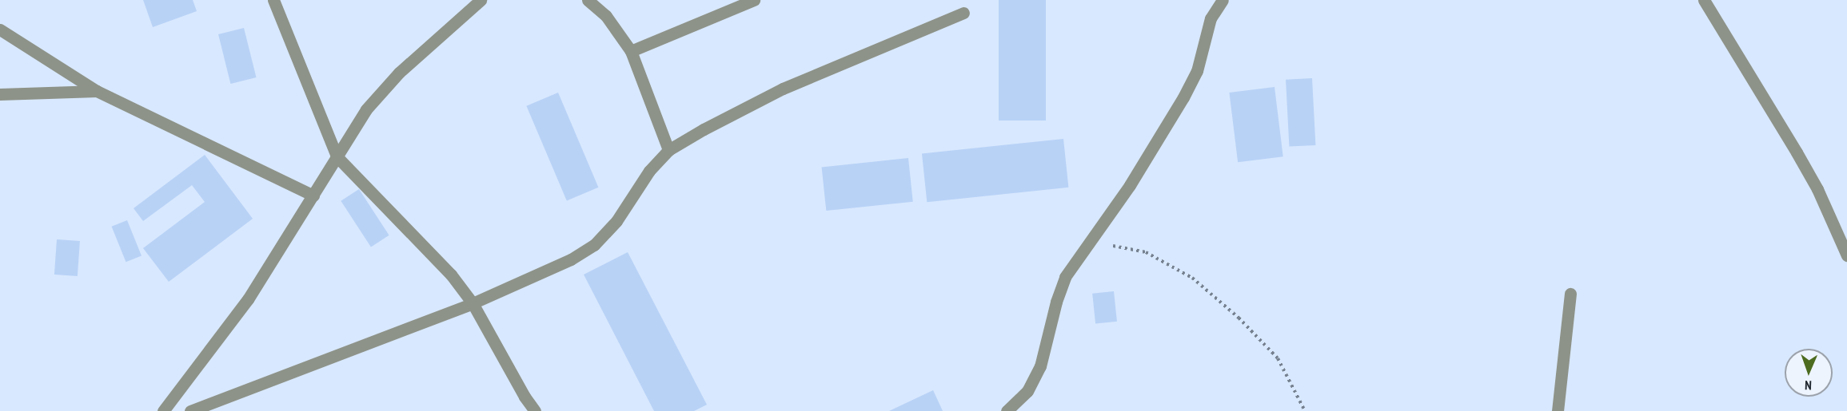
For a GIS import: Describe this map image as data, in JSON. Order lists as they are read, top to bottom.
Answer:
{
  "north": "bottom"
}
